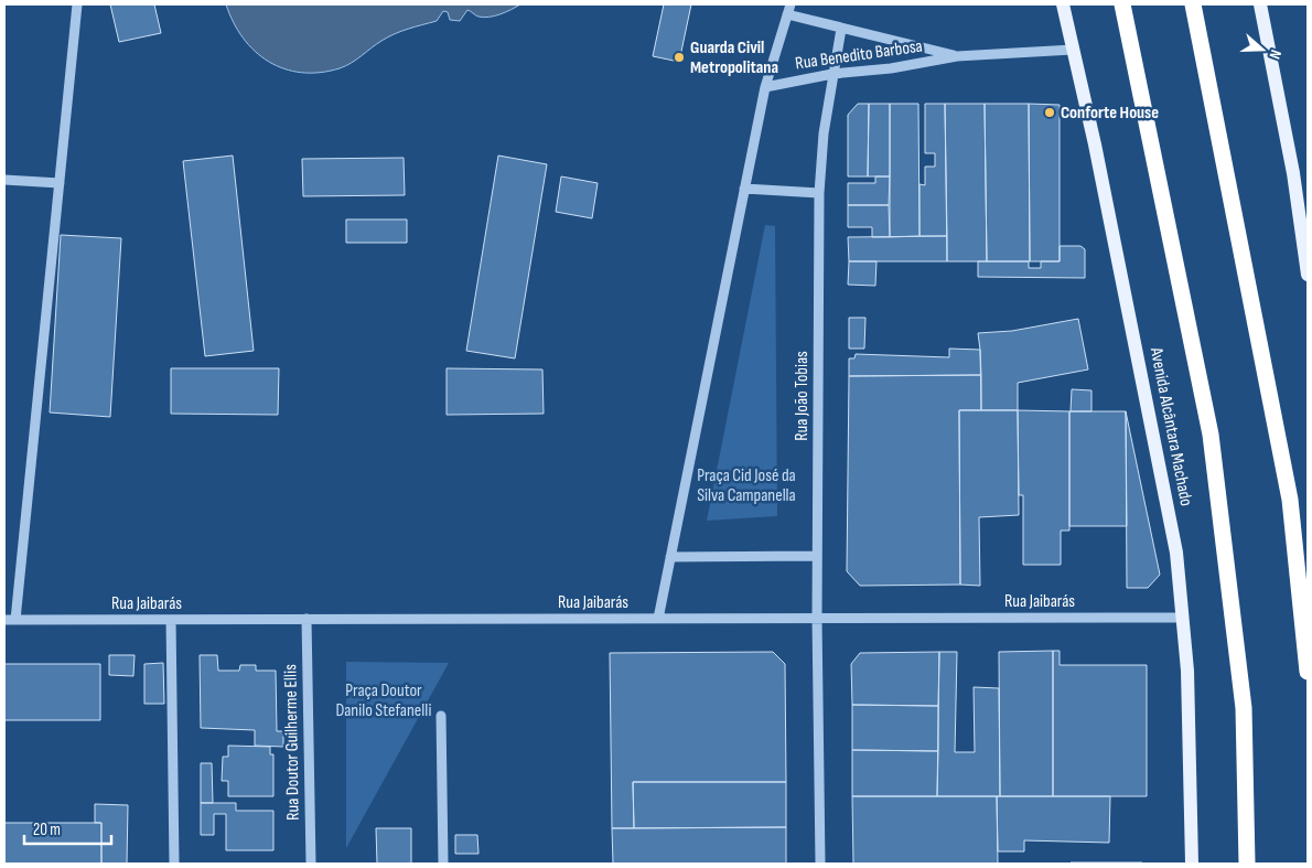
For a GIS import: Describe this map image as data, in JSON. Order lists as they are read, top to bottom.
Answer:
{
  "streets": {
    "highway": ["Avenida Alcântara Machado"],
    "street": [
      "Rua Benedito Barbosa",
      "Rua João Tobias",
      "Rua Jaibarás",
      "Rua Doutor Guilherme Ellis"
    ]
  },
  "crossings": [
    ["Rua Benedito Barbosa", "Rua João Tobias"],
    ["Rua Benedito Barbosa", "Avenida Alcântara Machado"],
    ["Rua João Tobias", "Rua Jaibarás"],
    ["Avenida Alcântara Machado", "Rua Jaibarás"],
    ["Rua Jaibarás", "Rua Doutor Guilherme Ellis"]
  ],
  "parks": ["Praça Cid José da Silva Campanella", "Praça Doutor Danilo Stefanelli"],
  "places": ["Guarda Civil Metropolitana", "Conforte House"],
  "scale_bar": "20 m",
  "north": "right"
}
